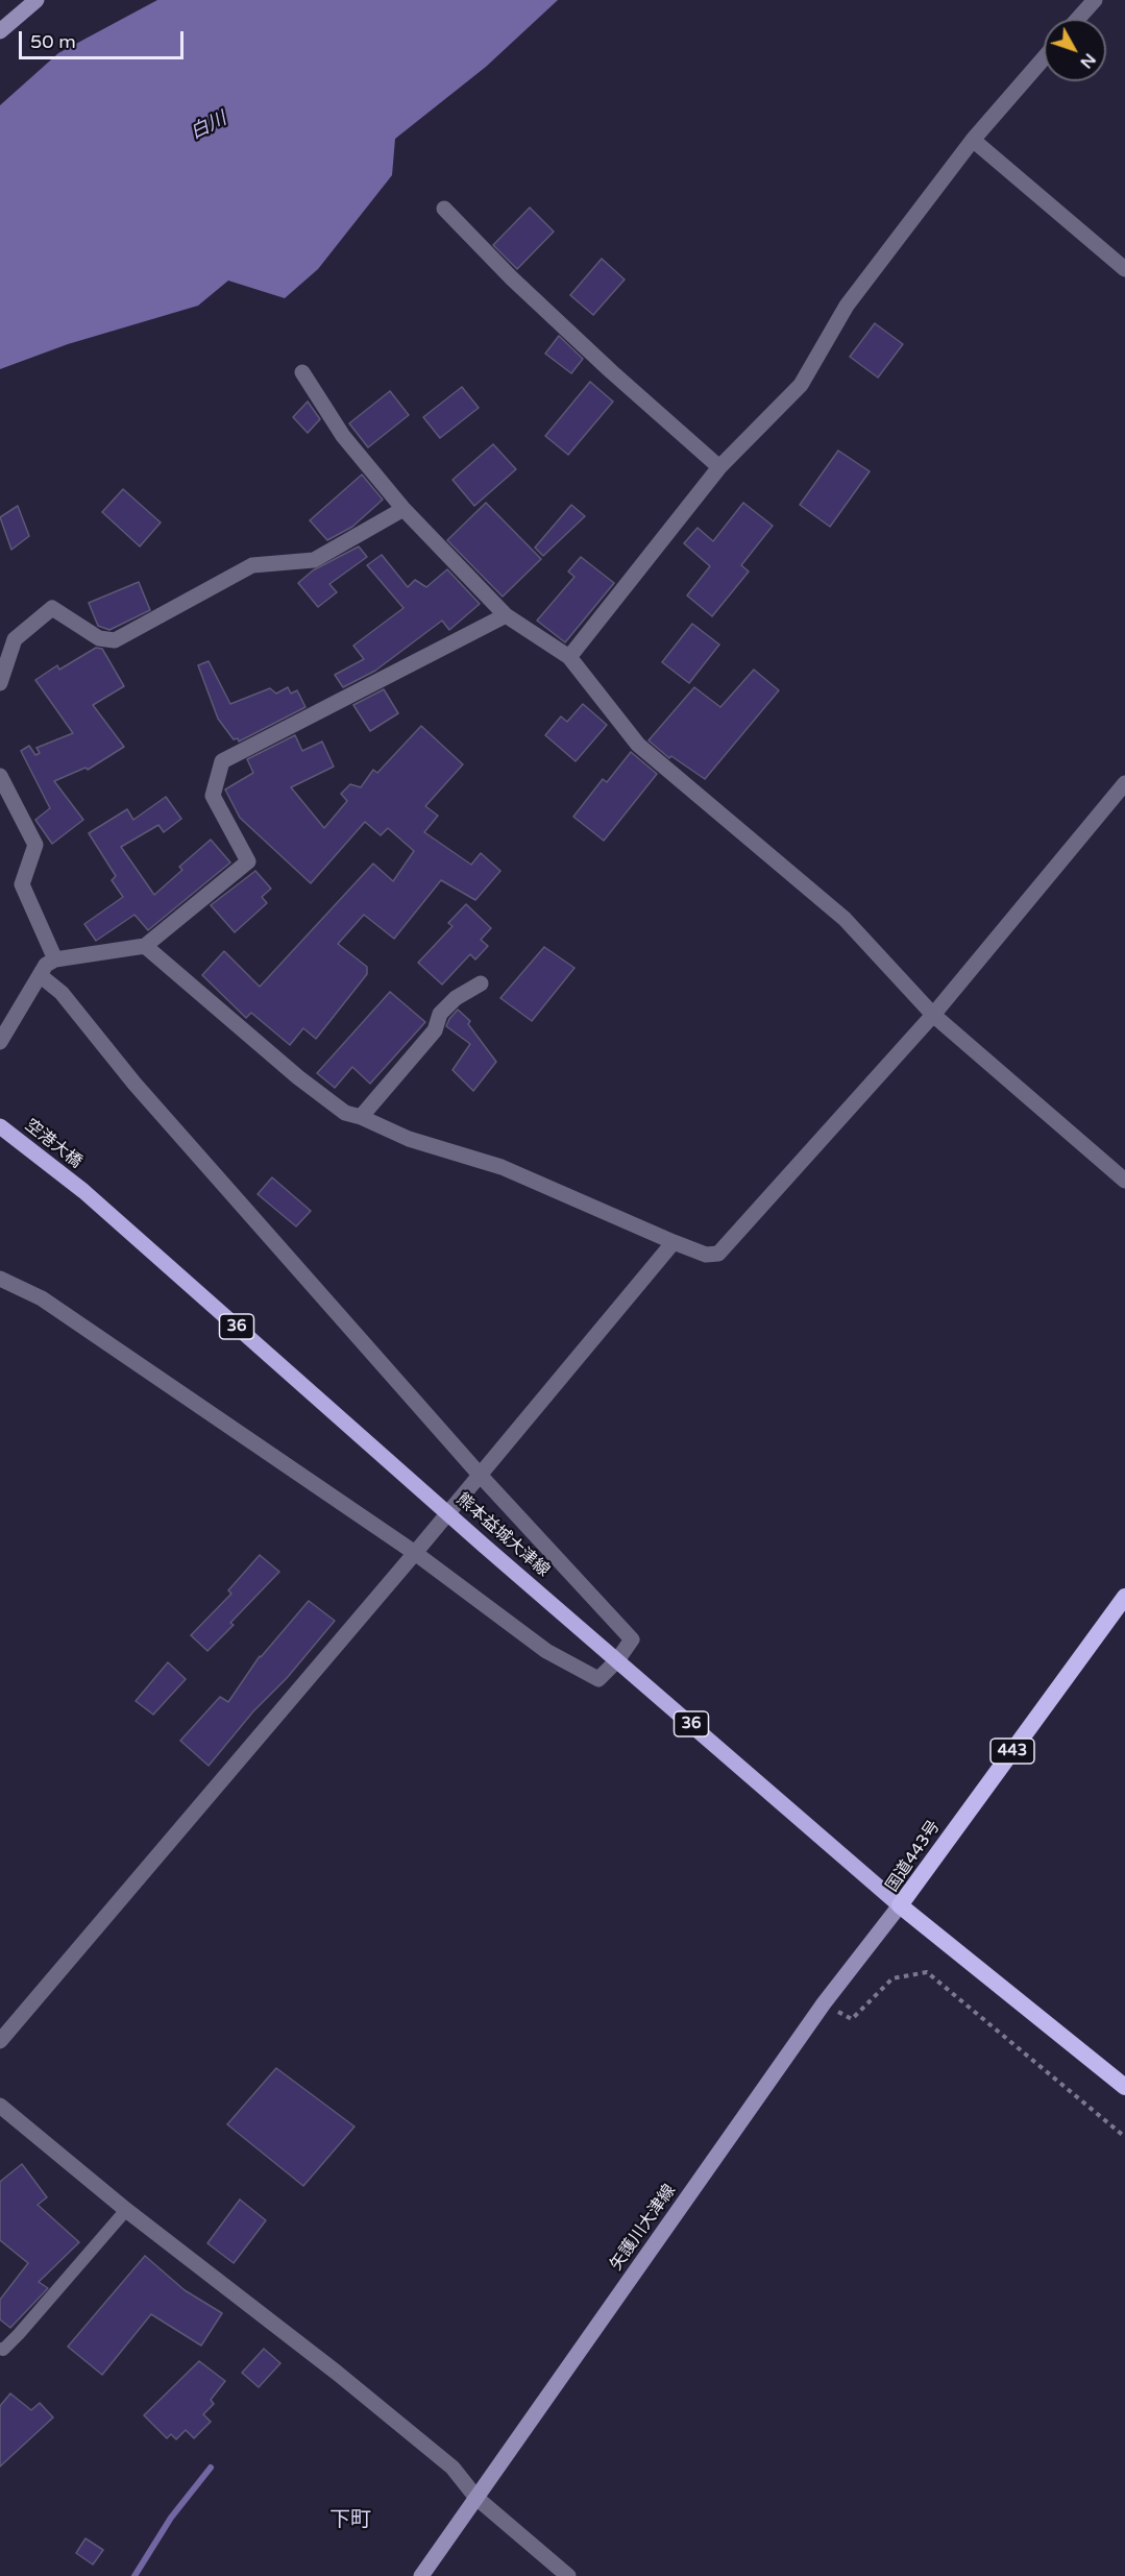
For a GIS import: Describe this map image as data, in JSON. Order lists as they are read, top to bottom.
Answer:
{
  "streets": {
    "highway": ["443", "国道443号"],
    "main road": [
      "空港大橋",
      "36",
      "熊本益城大津線",
      "矢護川大津線"
    ]
  },
  "crossings": [
    ["空港大橋", "熊本益城大津線"],
    ["熊本益城大津線", "国道443号"],
    ["熊本益城大津線", "矢護川大津線"],
    ["国道443号", "矢護川大津線"]
  ],
  "districts": ["下町"],
  "water": ["白川"],
  "scale_bar": "50 m",
  "north": "bottom right"
}
